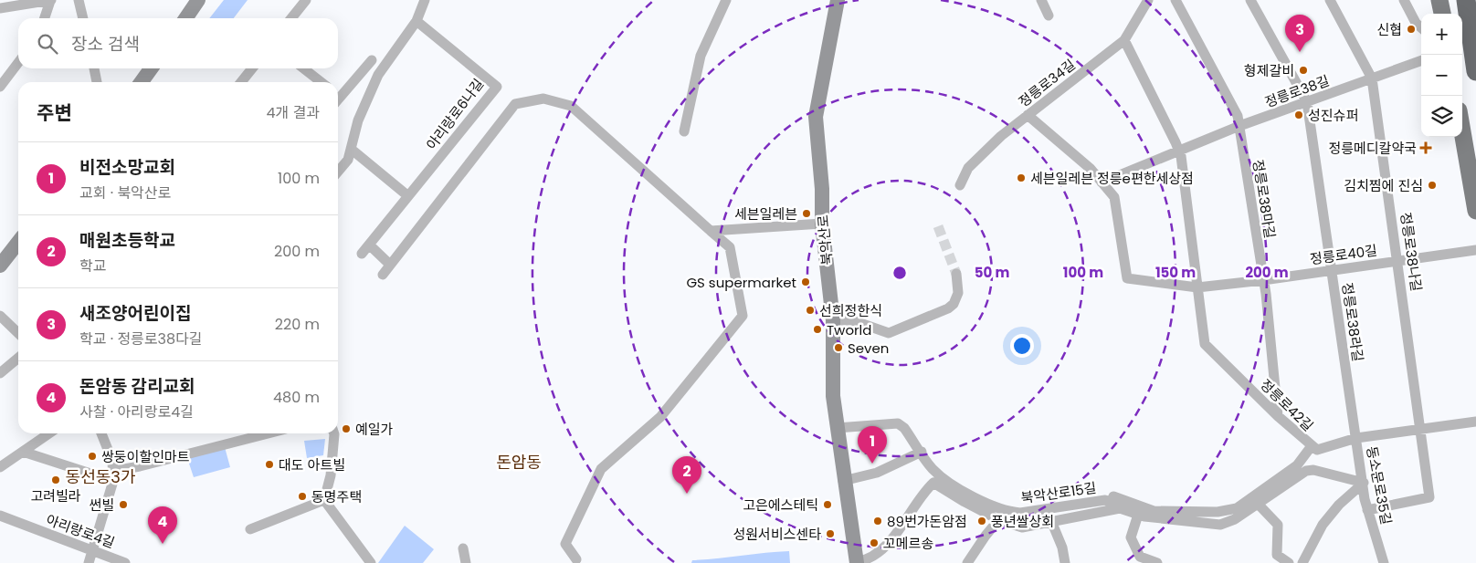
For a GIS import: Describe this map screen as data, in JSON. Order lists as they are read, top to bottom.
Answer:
{
  "streets": {
    "street": [
      "정릉로34길",
      "정릉로38길",
      "아리랑로6나길",
      "정릉로38마길",
      "북악산로",
      "정릉로38나길",
      "정릉로40길",
      "정릉로38라길",
      "정릉로42길",
      "동소문로35길",
      "북악산로15길",
      "아리랑로4길"
    ]
  },
  "crossings": [
    ["정릉로38길", "정릉로38마길"],
    ["정릉로38길", "정릉로38나길"],
    ["정릉로38길", "정릉로40길"],
    ["정릉로38길", "정릉로38라길"],
    ["정릉로38마길", "정릉로40길"],
    ["정릉로38마길", "정릉로42길"],
    ["북악산로", "북악산로15길"],
    ["정릉로38나길", "정릉로40길"],
    ["정릉로38나길", "정릉로42길"],
    ["정릉로40길", "정릉로38라길"],
    ["정릉로40길", "정릉로42길"],
    ["정릉로38라길", "정릉로42길"],
    ["정릉로38라길", "동소문로35길"],
    ["정릉로42길", "동소문로35길"],
    ["동소문로35길", "북악산로15길"]
  ],
  "districts": ["돈암동", "동선동3가"],
  "places": {
    "other": [
      "신협",
      "형제갈비",
      "성진슈퍼",
      "세븐일레븐 정릉e편한세상점",
      "김치찜에 진심",
      "세븐일레븐",
      "GS supermarket",
      "선희정한식",
      "Tworld",
      "Seven",
      "예일가",
      "쌍둥이할인마트",
      "대도 아트빌",
      "고려빌라",
      "동명주택",
      "썬빌",
      "고은에스테틱",
      "89번가돈암점",
      "풍년쌀상회",
      "성원서비스센타",
      "꼬메르송"
    ],
    "health": ["정릉메디칼약국"]
  },
  "page": {
    "map_buttons": ["+", "−"],
    "pins": [
      "3",
      "1",
      "2",
      "4"
    ],
    "search": "장소 검색",
    "heading": ["주변", "4개 결과"],
    "list": [
      {
        "mark": "1",
        "name": "비전소망교회",
        "note": "교회 · 북악산로",
        "value": "100 m"
      },
      {
        "mark": "2",
        "name": "매원초등학교",
        "note": "학교",
        "value": "200 m"
      },
      {
        "mark": "3",
        "name": "새조양어린이집",
        "note": "학교 · 정릉로38다길",
        "value": "220 m"
      },
      {
        "mark": "4",
        "name": "돈암동 감리교회",
        "note": "사찰 · 아리랑로4길",
        "value": "480 m"
      }
    ]
  },
  "rings": [
    "50 m",
    "100 m",
    "150 m",
    "200 m"
  ]
}
